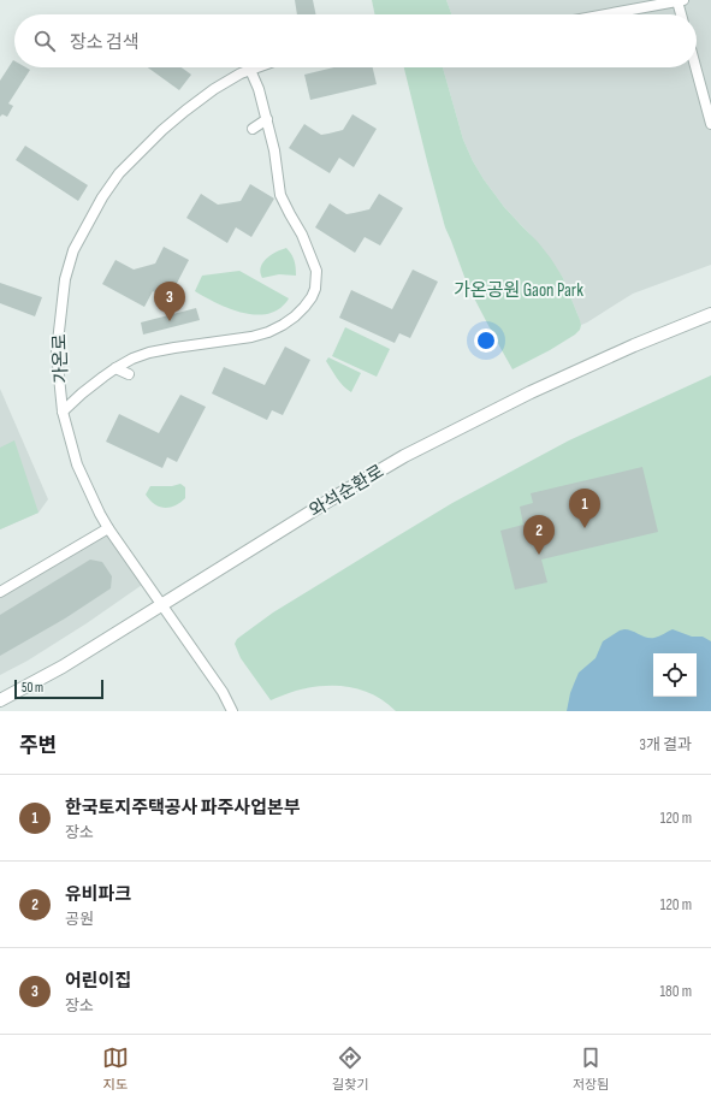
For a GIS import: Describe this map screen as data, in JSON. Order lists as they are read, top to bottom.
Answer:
{
  "streets": {
    "street": ["가온로", "와석순환로"]
  },
  "crossings": [
    ["가온로", "와석순환로"]
  ],
  "parks": ["가온공원 Gaon Park"],
  "scale_bar": "50 m",
  "page": {
    "search": "장소 검색",
    "pins": ["3", "1", "2"],
    "scale": "50 m",
    "heading": ["주변", "3개 결과"],
    "list": [
      {
        "mark": "1",
        "name": "한국토지주택공사 파주사업본부",
        "note": "장소",
        "value": "120 m"
      },
      {
        "mark": "2",
        "name": "유비파크",
        "note": "공원",
        "value": "120 m"
      },
      {
        "mark": "3",
        "name": "어린이집",
        "note": "장소",
        "value": "180 m"
      }
    ],
    "nav": ["지도", "길찾기", "저장됨"]
  }
}
